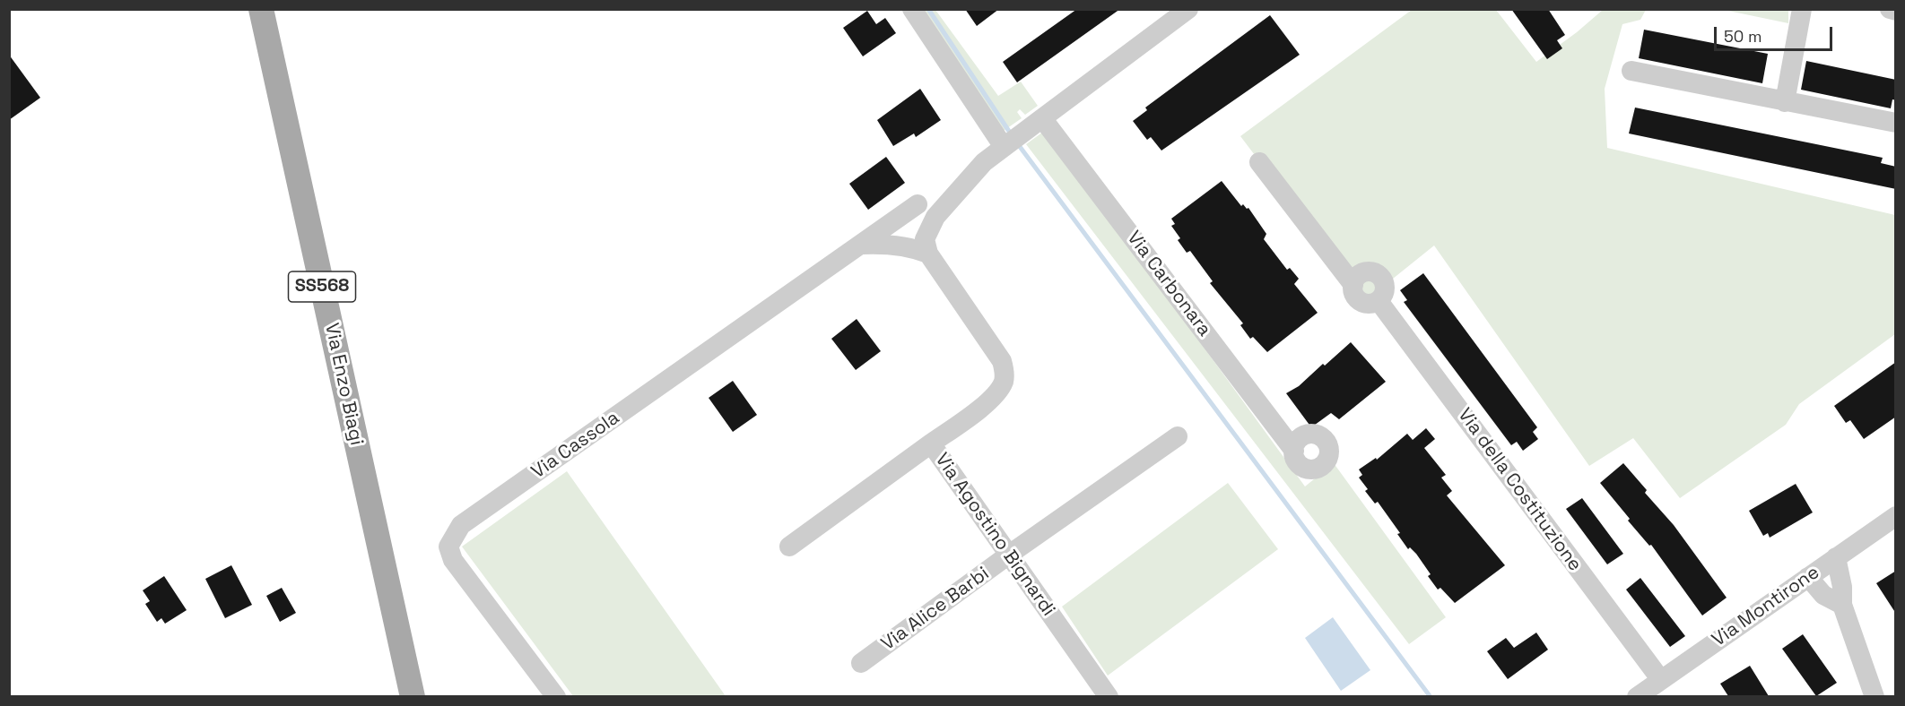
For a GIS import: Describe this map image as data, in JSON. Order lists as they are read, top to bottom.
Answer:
{
  "streets": {
    "main road": ["SS568", "Via Enzo Biagi"],
    "street": [
      "Via Carbonara",
      "Via Cassola",
      "Via della Costituzione",
      "Via Agostino Bignardi",
      "Via Montirone",
      "Via Alice Barbi"
    ]
  },
  "crossings": [
    ["Via della Costituzione", "Via Montirone"],
    ["Via Agostino Bignardi", "Via Alice Barbi"]
  ],
  "scale_bar": "50 m"
}
